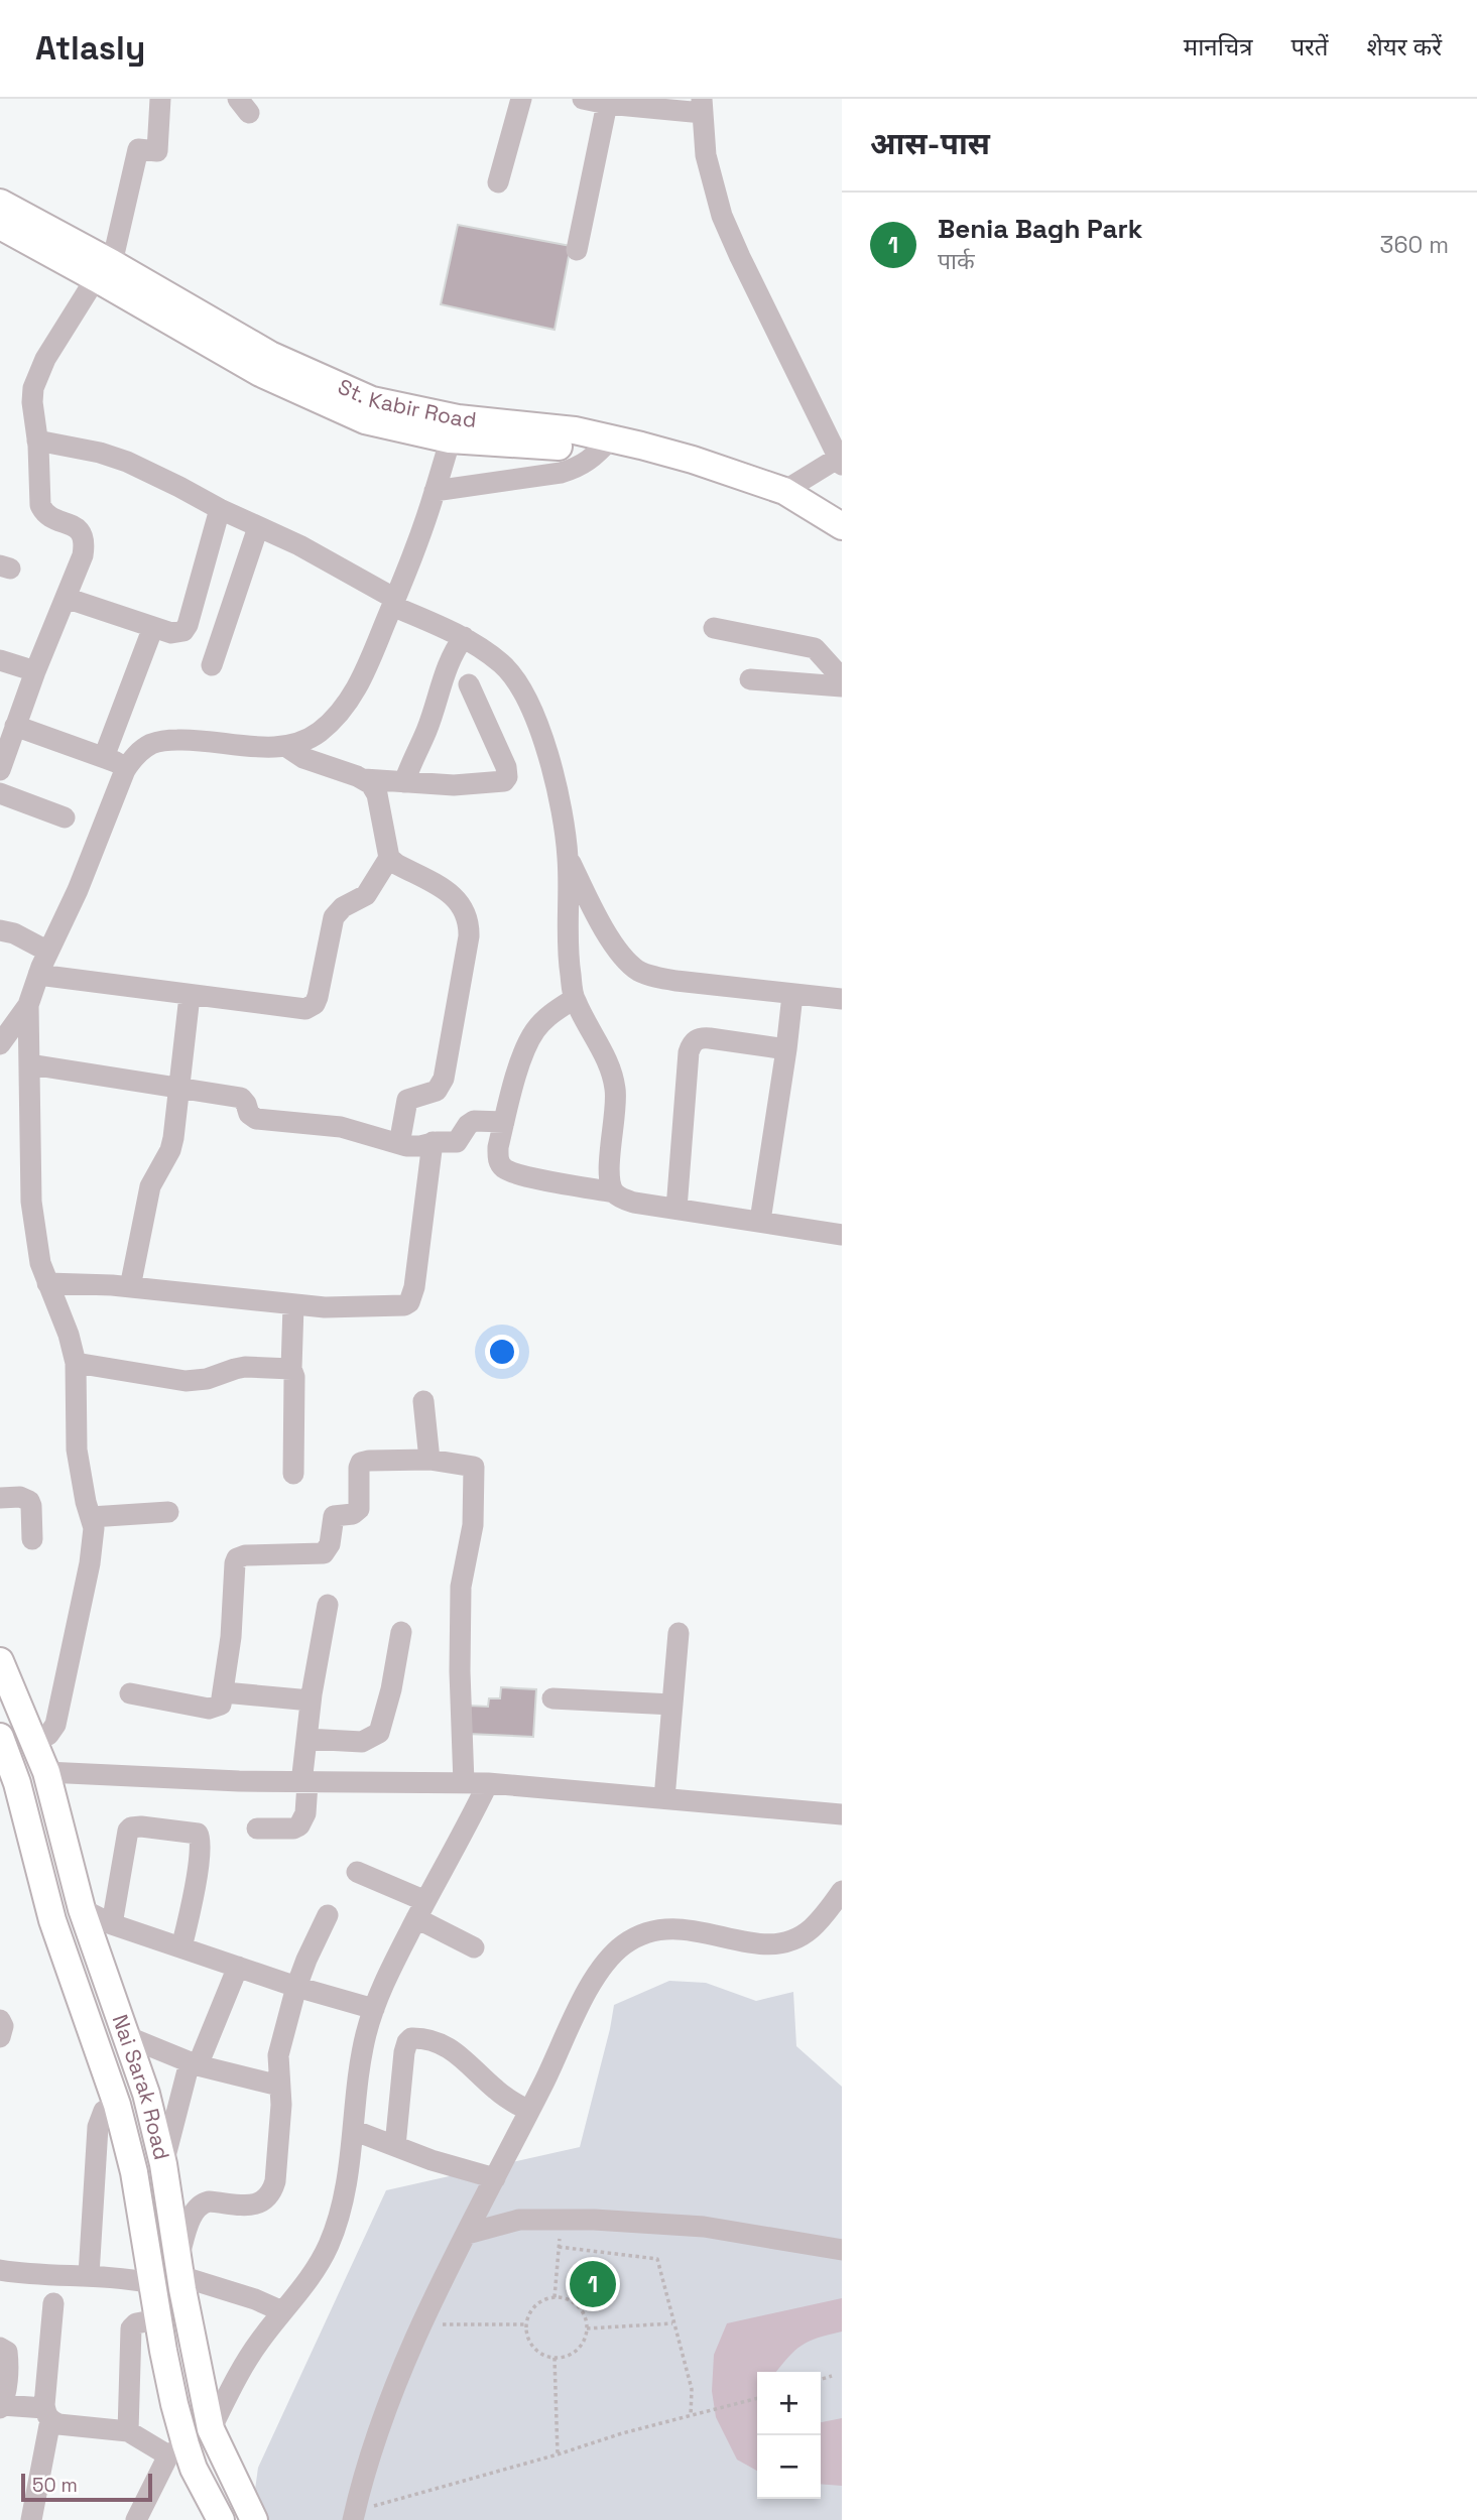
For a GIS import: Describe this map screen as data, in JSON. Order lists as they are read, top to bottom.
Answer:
{
  "streets": {
    "main road": ["St. Kabir Road", "Nai Sarak Road"]
  },
  "scale_bar": "50 m",
  "page": {
    "header": "Atlasly",
    "nav": ["मानचित्र", "परतें", "शेयर करें"],
    "heading": "आस-पास",
    "list": [
      {
        "mark": "1",
        "name": "Benia Bagh Park",
        "note": "पार्क",
        "value": "360 m"
      }
    ],
    "pins": "1",
    "map_buttons": ["+", "−"],
    "scale": "50 m"
  }
}
